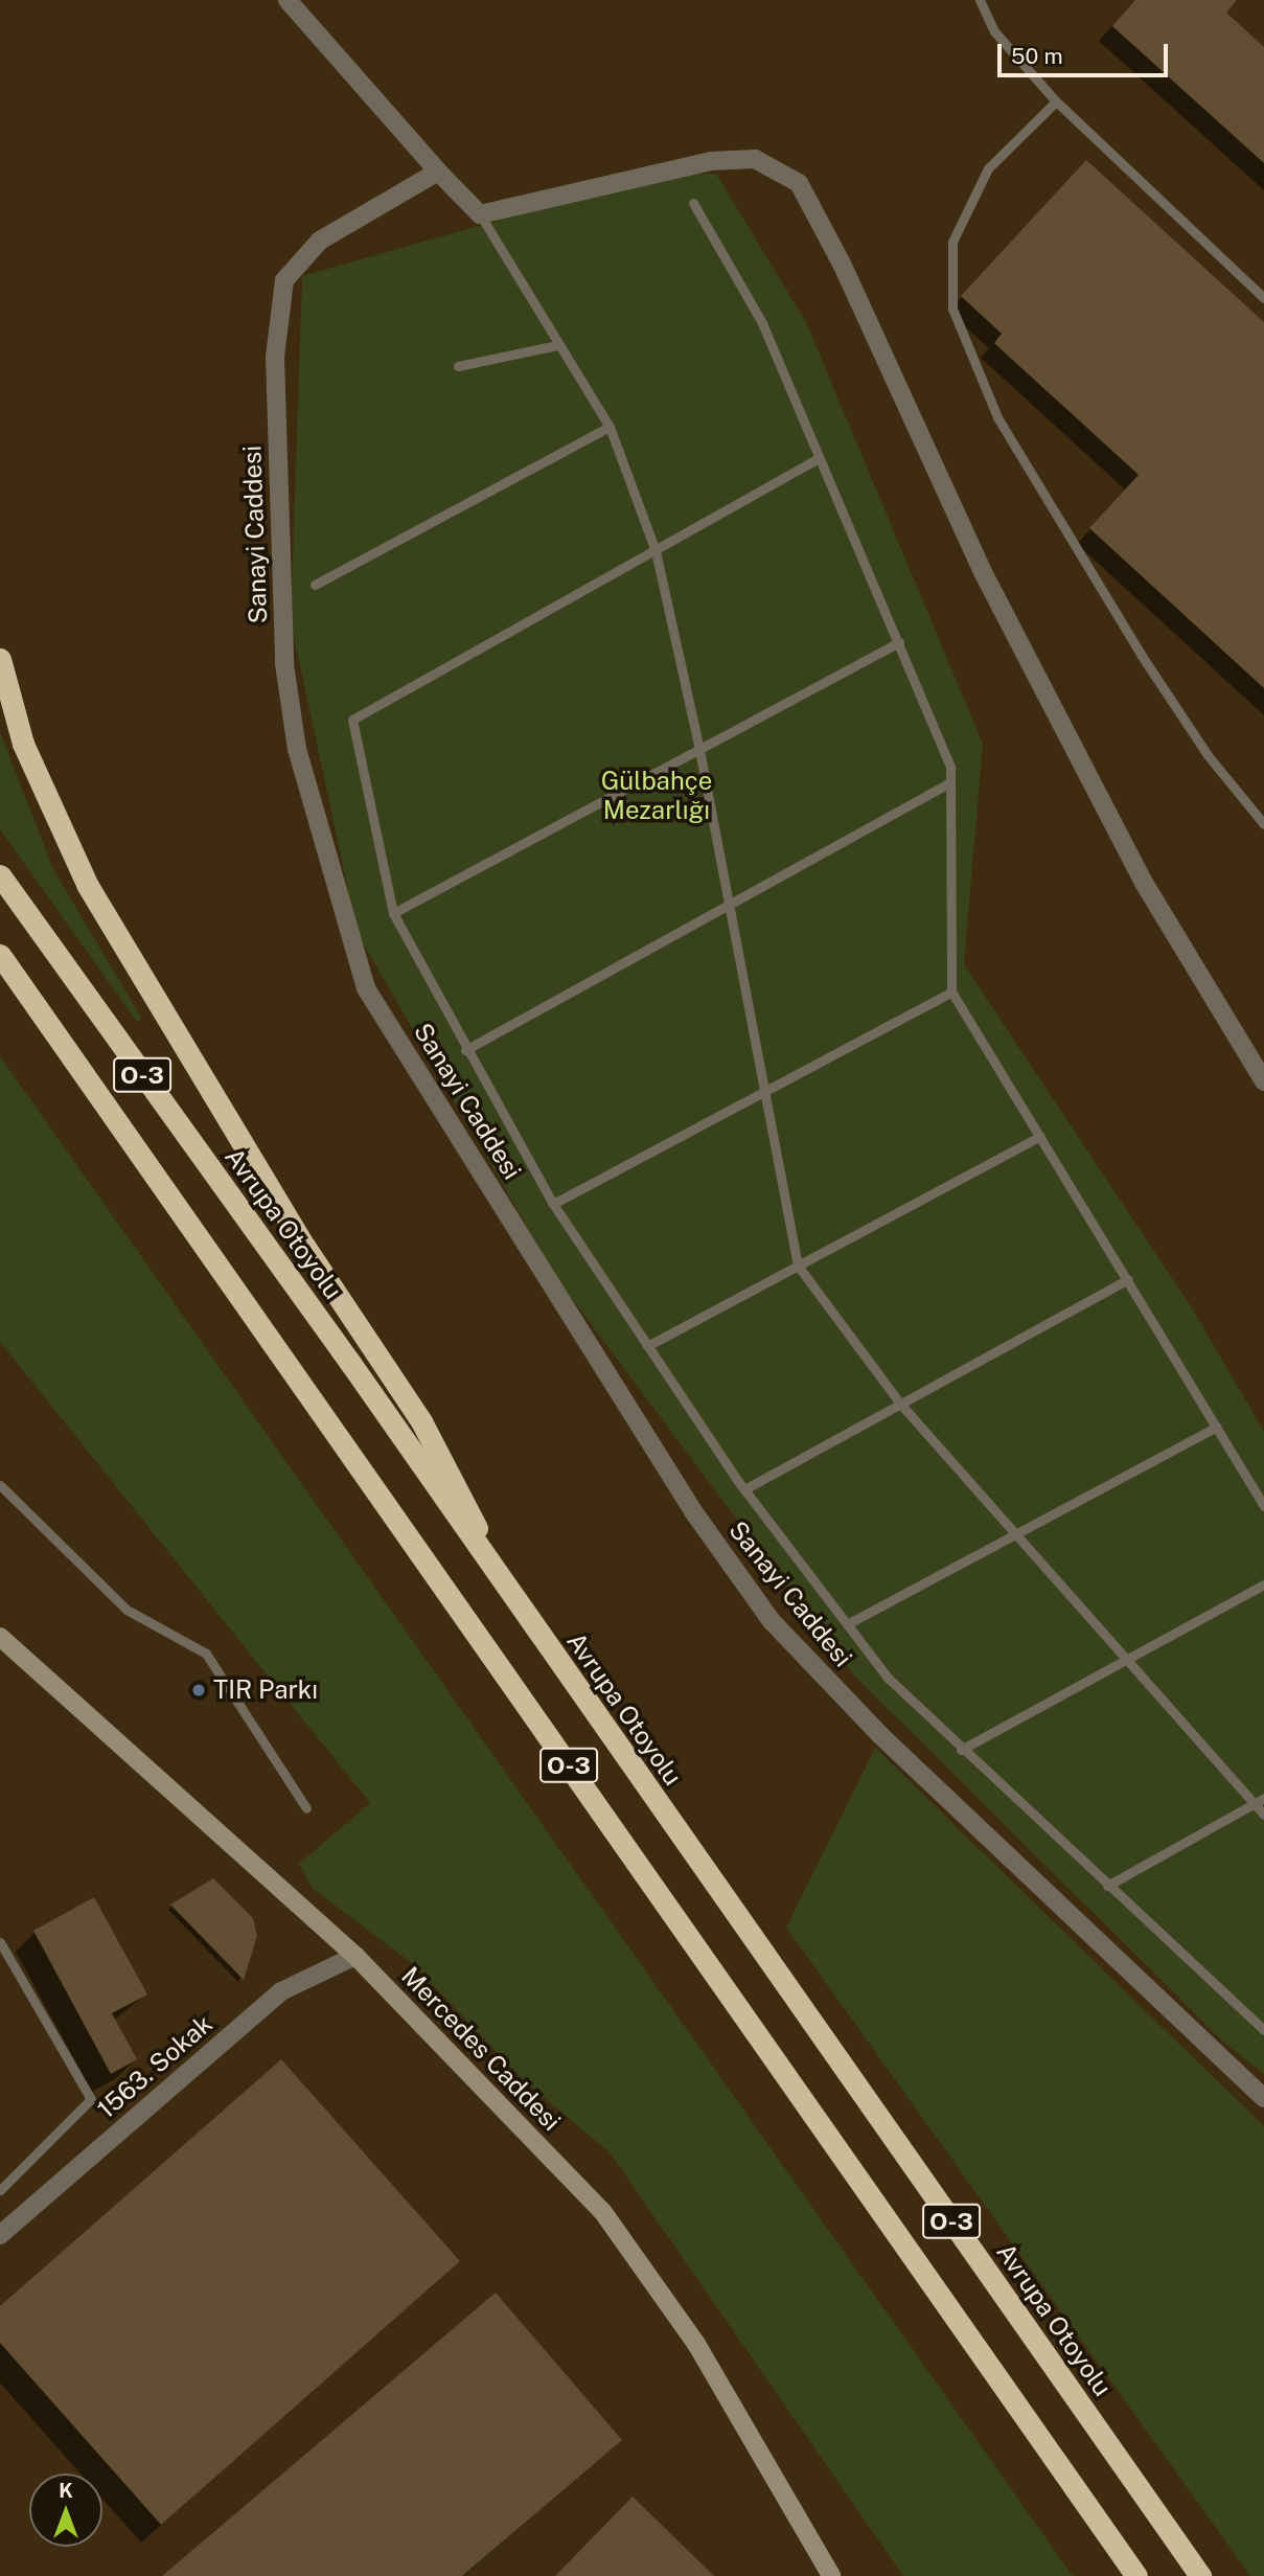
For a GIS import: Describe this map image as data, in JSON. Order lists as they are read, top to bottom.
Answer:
{
  "streets": {
    "highway": ["O-3", "Avrupa Otoyolu"],
    "street": ["Sanayi Caddesi", "Mercedes Caddesi", "1563. Sokak"]
  },
  "crossings": [
    ["Mercedes Caddesi", "1563. Sokak"]
  ],
  "parks": ["Gülbahçe Mezarlığı"],
  "places": ["TIR Parkı"],
  "scale_bar": "50 m",
  "north": "top"
}
